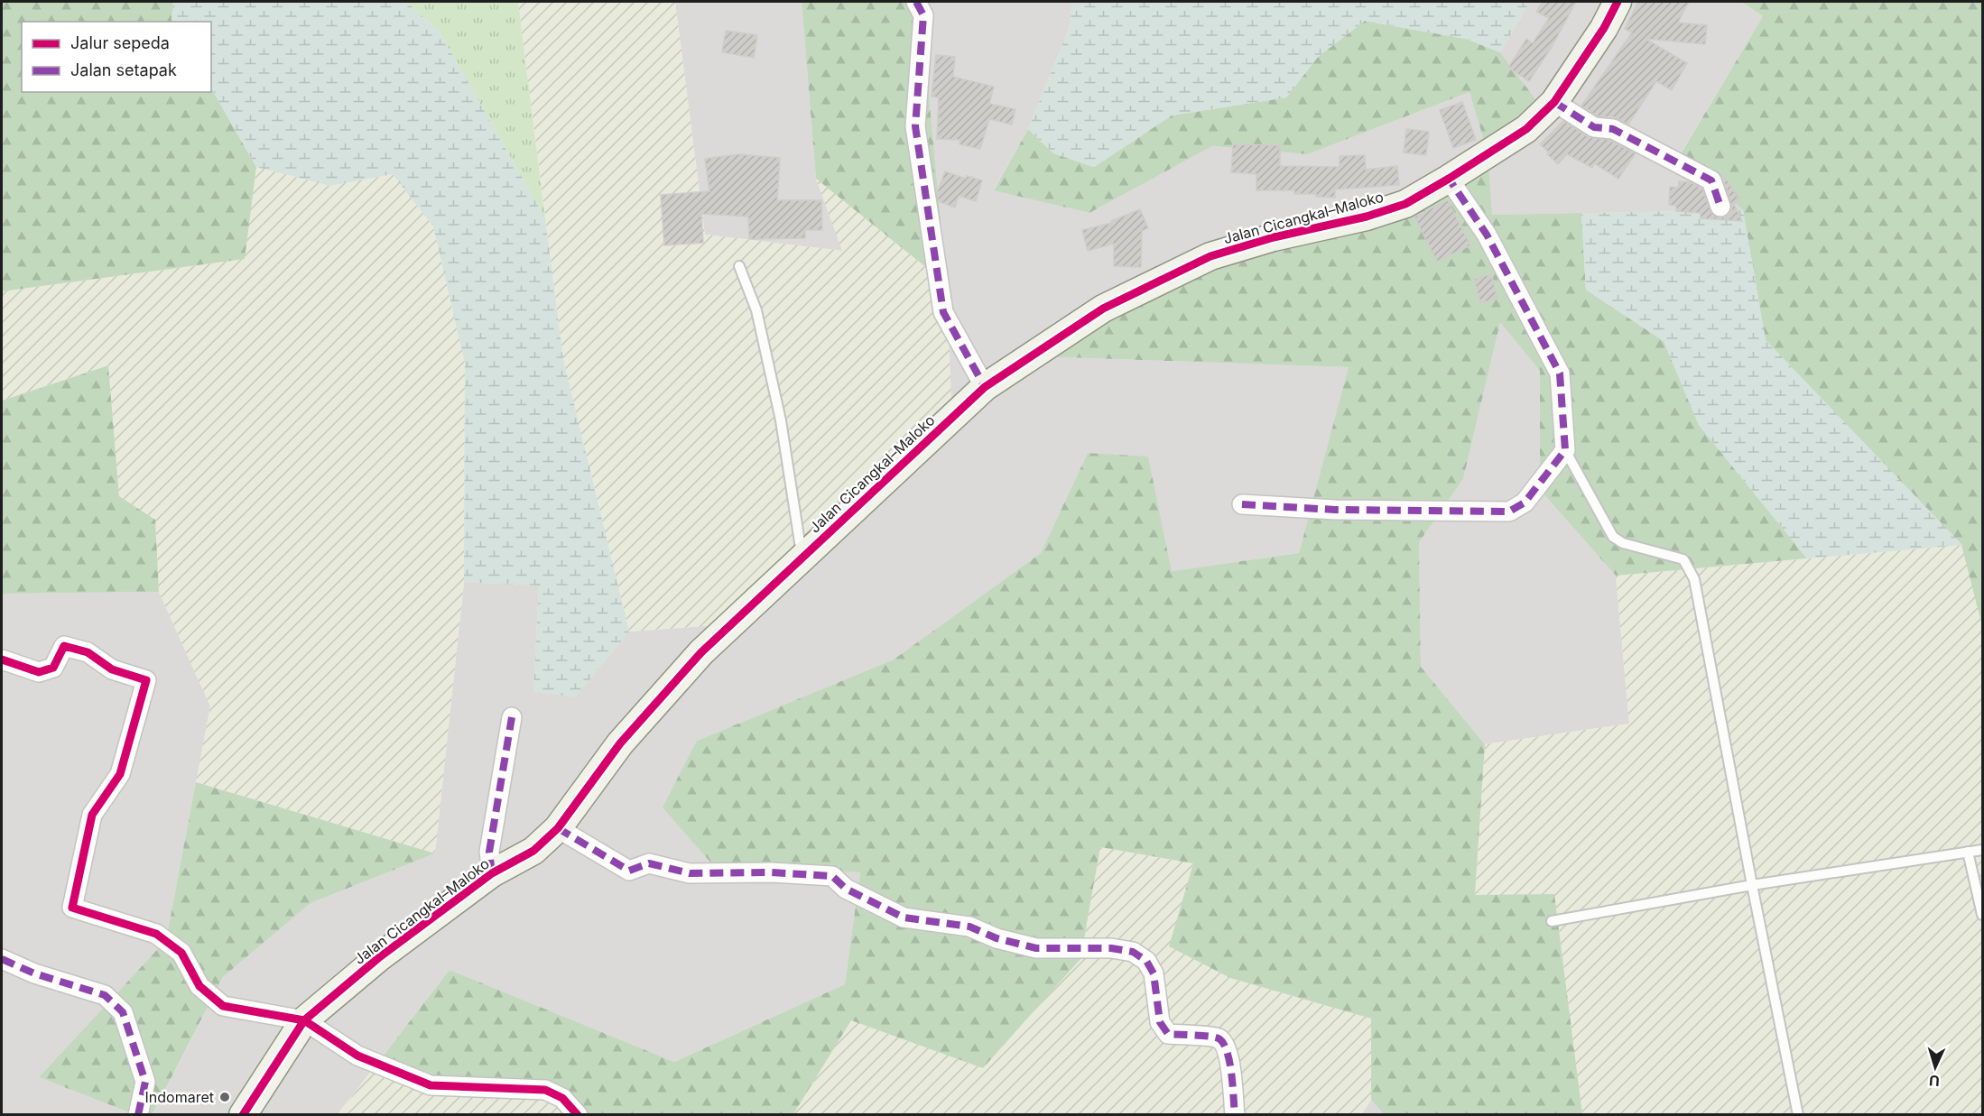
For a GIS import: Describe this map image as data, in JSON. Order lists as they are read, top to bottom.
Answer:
{
  "streets": {
    "street": ["Jalan Cicangkal–Maloko"]
  },
  "places": ["Indomaret"],
  "legend": ["Jalur sepeda", "Jalan setapak"],
  "north": "bottom"
}
